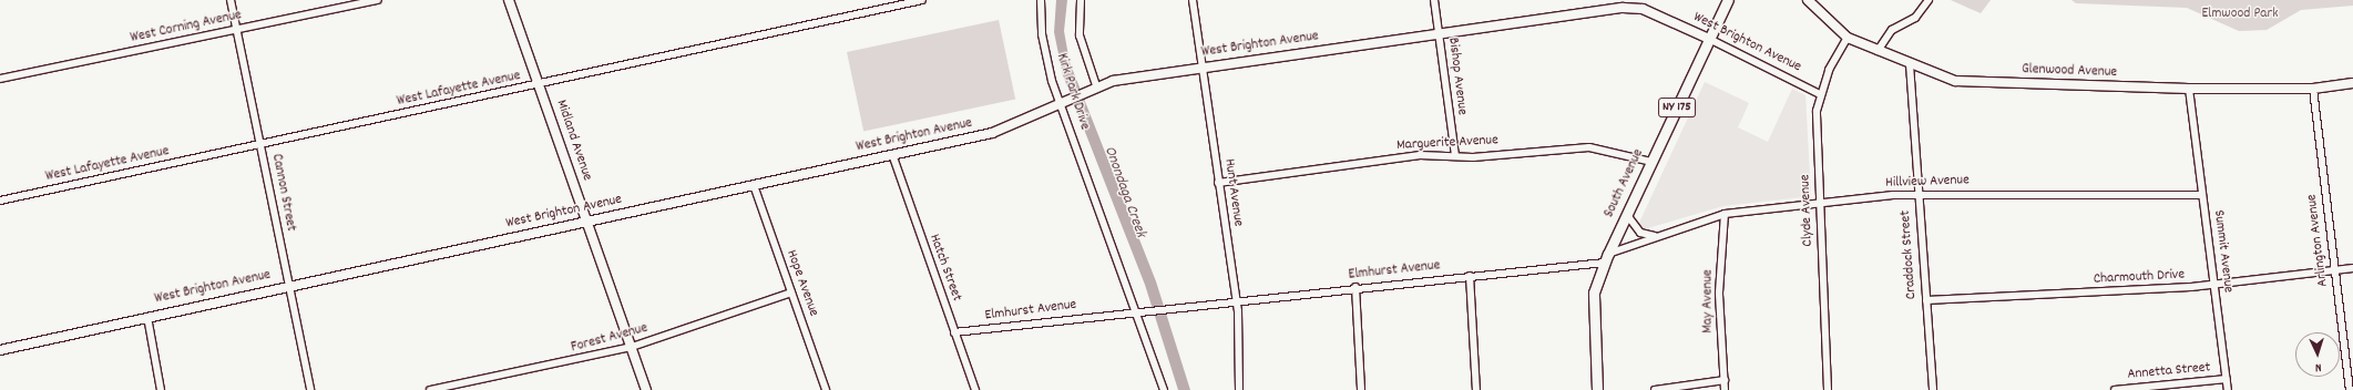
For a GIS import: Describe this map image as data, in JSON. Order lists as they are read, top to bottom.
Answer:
{
  "streets": {
    "main road": ["NY 175", "South Avenue"],
    "street": [
      "West Corning Avenue",
      "West Brighton Avenue",
      "Glenwood Avenue",
      "Bishop Avenue",
      "West Lafayette Avenue",
      "Kirk Park Drive",
      "Midland Avenue",
      "Marguerite Avenue",
      "Hillview Avenue",
      "Cannon Street",
      "Hunt Avenue",
      "Clyde Avenue",
      "Arlington Avenue",
      "Summit Avenue",
      "Craddock Street",
      "Hatch Street",
      "Elmhurst Avenue",
      "Charmouth Drive",
      "Hope Avenue",
      "May Avenue",
      "Forest Avenue",
      "Annetta Street"
    ]
  },
  "crossings": [
    ["West Corning Avenue", "Cannon Street"],
    ["West Brighton Avenue", "Bishop Avenue"],
    ["West Brighton Avenue", "Kirk Park Drive"],
    ["West Brighton Avenue", "Midland Avenue"],
    ["West Brighton Avenue", "South Avenue"],
    ["West Brighton Avenue", "Cannon Street"],
    ["West Brighton Avenue", "Hunt Avenue"],
    ["West Brighton Avenue", "Clyde Avenue"],
    ["West Brighton Avenue", "Hatch Street"],
    ["West Brighton Avenue", "Hope Avenue"],
    ["Glenwood Avenue", "Clyde Avenue"],
    ["Glenwood Avenue", "Arlington Avenue"],
    ["Glenwood Avenue", "Summit Avenue"],
    ["Glenwood Avenue", "Craddock Street"],
    ["Bishop Avenue", "Marguerite Avenue"],
    ["West Lafayette Avenue", "Midland Avenue"],
    ["West Lafayette Avenue", "Cannon Street"],
    ["Kirk Park Drive", "Elmhurst Avenue"],
    ["Midland Avenue", "Forest Avenue"],
    ["Marguerite Avenue", "South Avenue"],
    ["Marguerite Avenue", "Hunt Avenue"],
    ["Hillview Avenue", "South Avenue"],
    ["Hillview Avenue", "Clyde Avenue"],
    ["Hillview Avenue", "Summit Avenue"],
    ["Hillview Avenue", "Craddock Street"],
    ["Hillview Avenue", "Elmhurst Avenue"],
    ["Hillview Avenue", "May Avenue"],
    ["South Avenue", "Elmhurst Avenue"],
    ["Hunt Avenue", "Elmhurst Avenue"],
    ["Arlington Avenue", "Charmouth Drive"],
    ["Summit Avenue", "Charmouth Drive"],
    ["Summit Avenue", "Annetta Street"],
    ["Craddock Street", "Charmouth Drive"],
    ["Hatch Street", "Elmhurst Avenue"],
    ["Hope Avenue", "Forest Avenue"]
  ],
  "water": ["Onondaga Creek"],
  "parks": ["Elmwood Park"],
  "north": "bottom"
}
